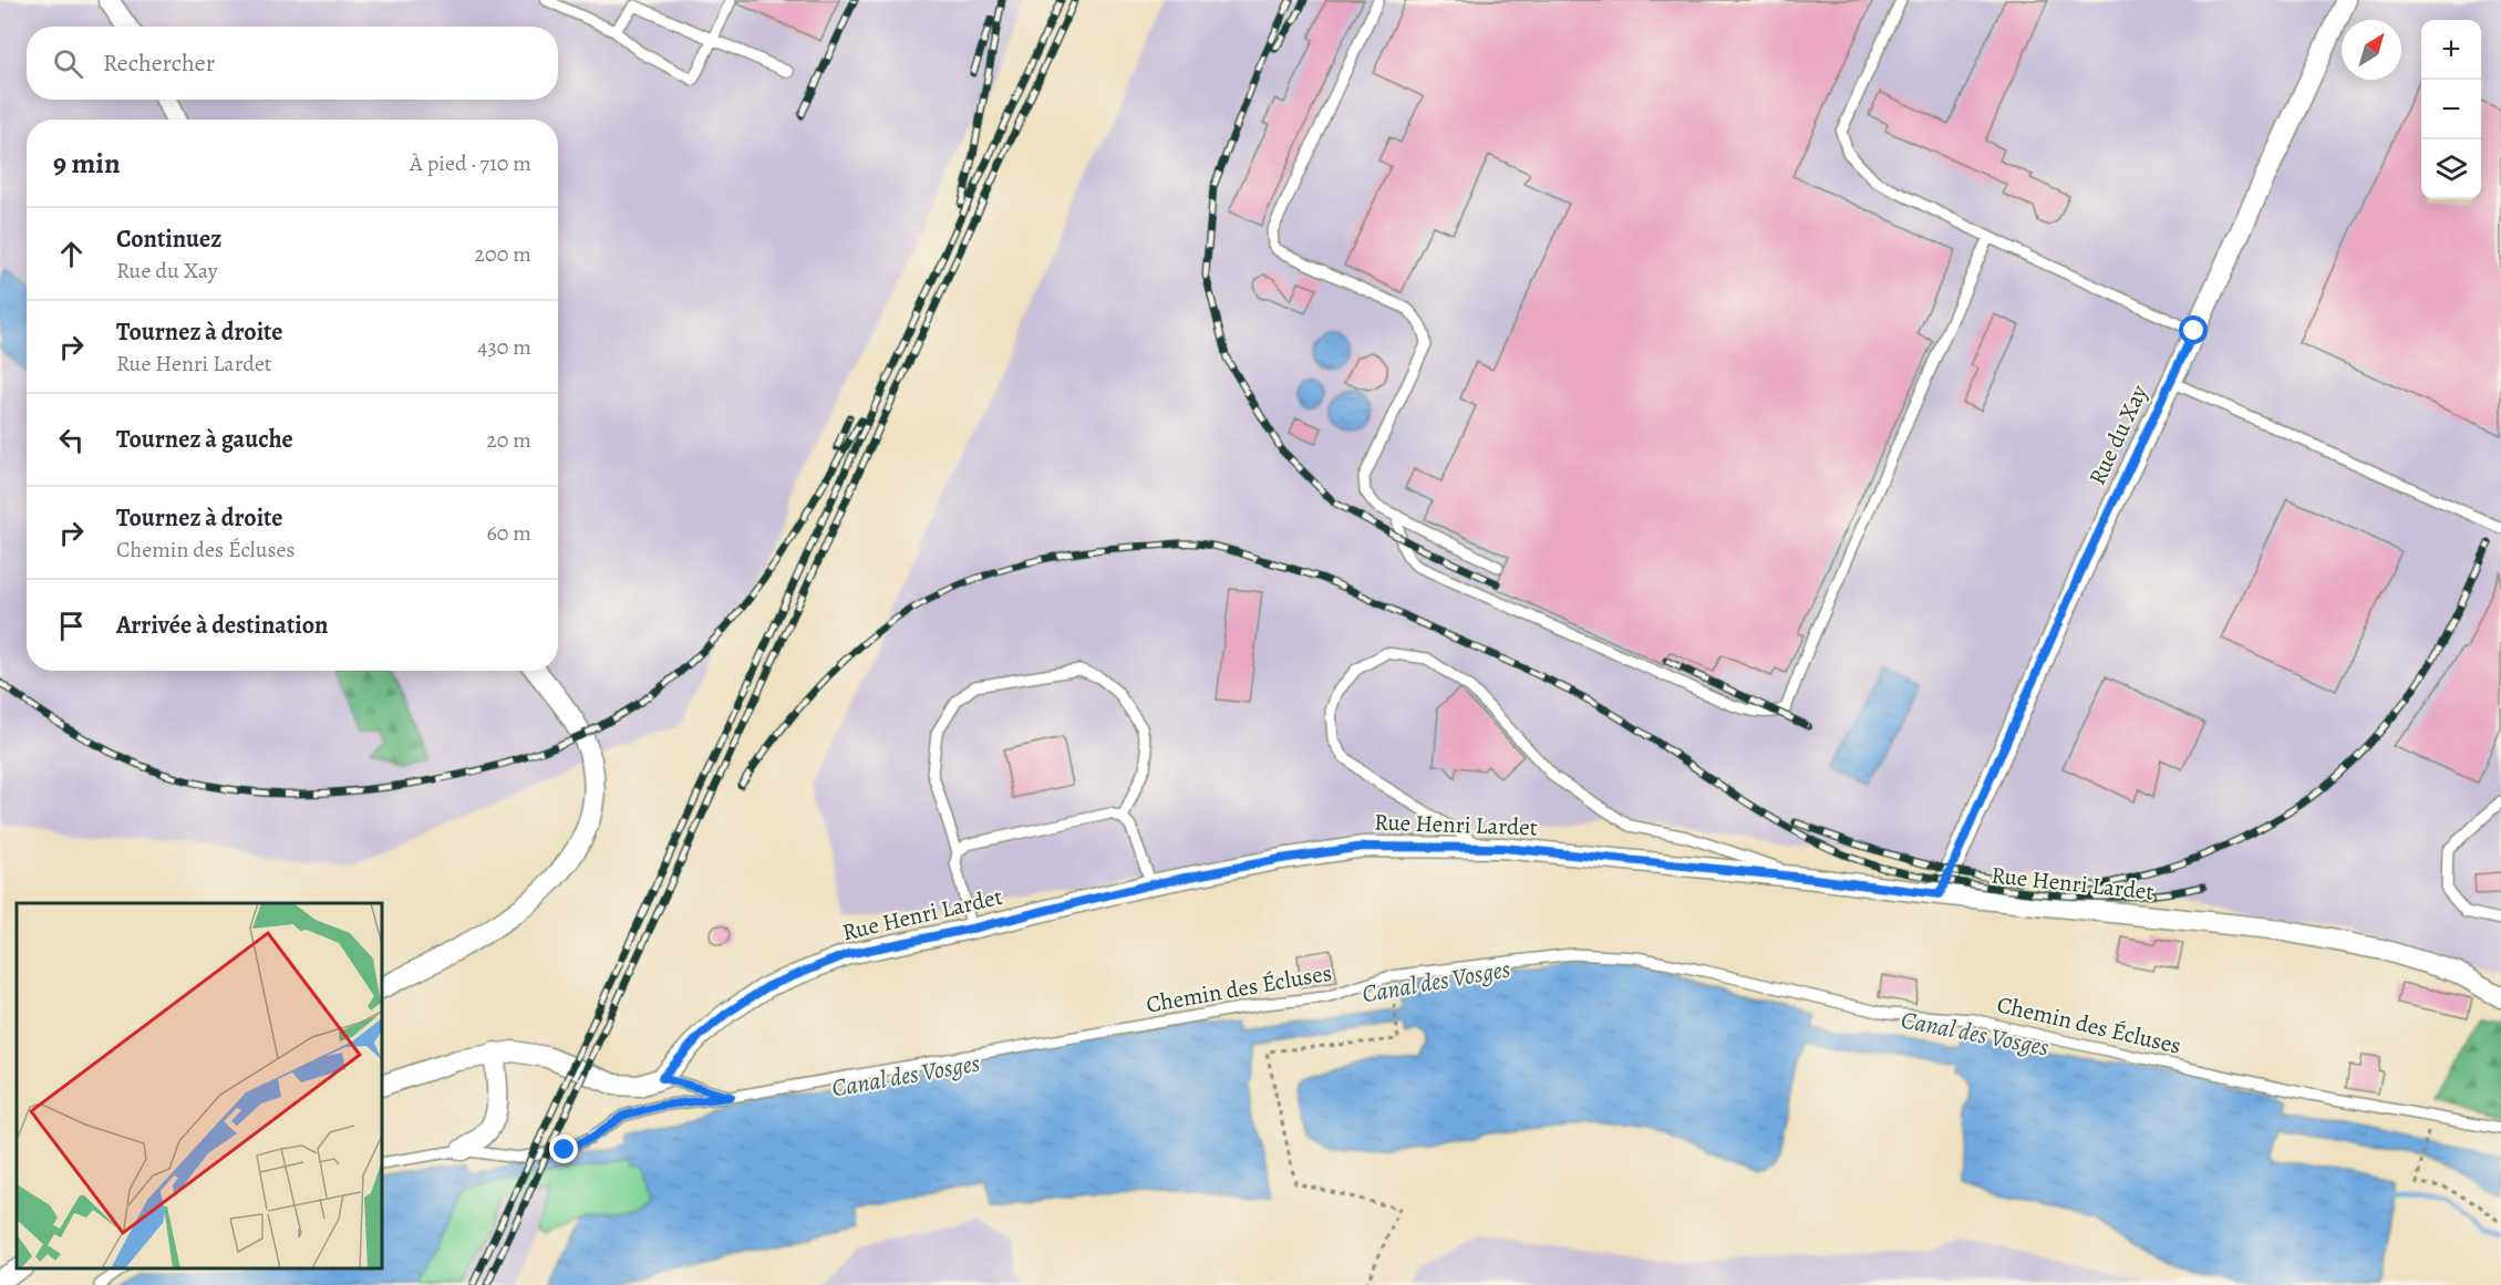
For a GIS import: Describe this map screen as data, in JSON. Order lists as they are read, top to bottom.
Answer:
{
  "streets": {
    "street": ["Rue du Xay", "Rue Henri Lardet"],
    "lane": ["Chemin des Écluses"]
  },
  "crossings": [
    ["Rue du Xay", "Rue Henri Lardet"]
  ],
  "water": ["Canal des Vosges"],
  "north": "top right",
  "page": {
    "map_buttons": ["+", "−"],
    "search": "Rechercher",
    "heading": ["9 min", "À pied · 710 m"],
    "list": [
      ["Continuez", "Rue du Xay", "200 m"],
      ["Tournez à droite", "Rue Henri Lardet", "430 m"],
      ["Tournez à gauche", "20 m"],
      ["Tournez à droite", "Chemin des Écluses", "60 m"],
      "Arrivée à destination"
    ]
  }
}
